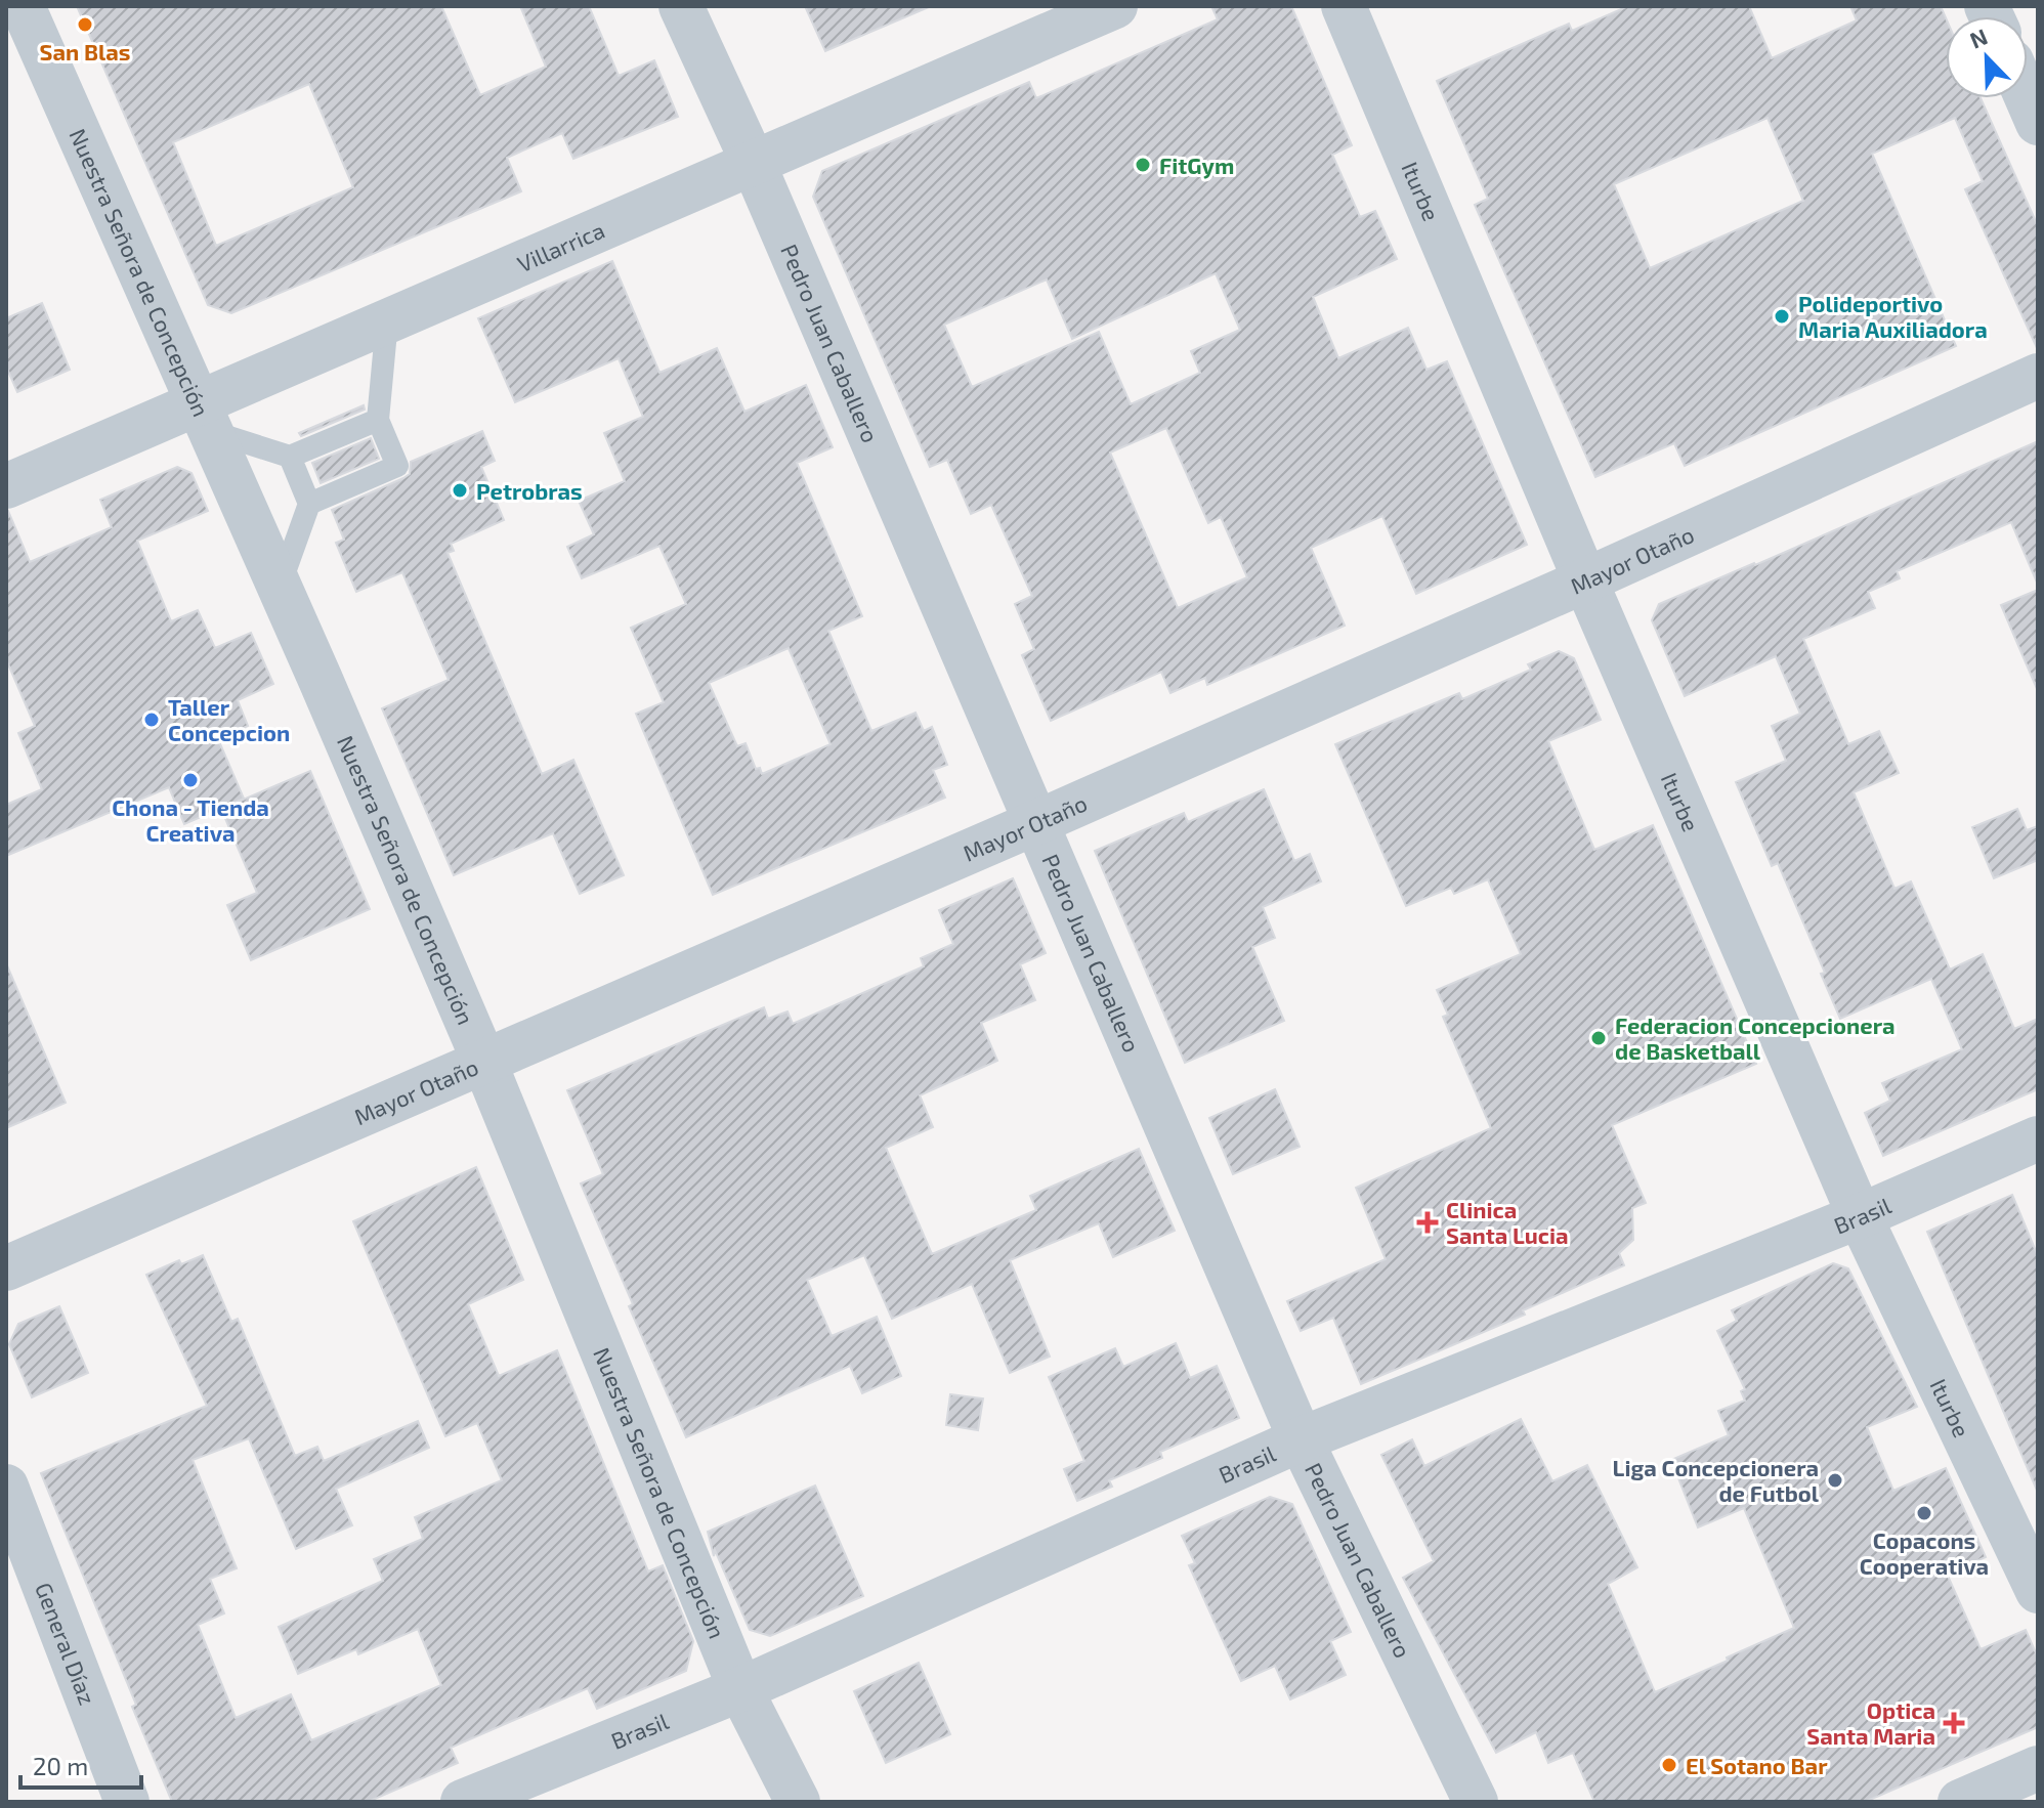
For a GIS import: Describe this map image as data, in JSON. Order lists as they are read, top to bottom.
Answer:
{
  "streets": {
    "street": [
      "Iturbe",
      "Villarrica",
      "Nuestra Señora de Concepción",
      "Pedro Juan Caballero",
      "Mayor Otaño",
      "Brasil",
      "General Díaz"
    ]
  },
  "crossings": [
    ["Iturbe", "Mayor Otaño"],
    ["Iturbe", "Brasil"],
    ["Villarrica", "Nuestra Señora de Concepción"],
    ["Villarrica", "Pedro Juan Caballero"],
    ["Nuestra Señora de Concepción", "Mayor Otaño"],
    ["Nuestra Señora de Concepción", "Brasil"],
    ["Pedro Juan Caballero", "Mayor Otaño"],
    ["Pedro Juan Caballero", "Brasil"]
  ],
  "places": {
    "other": [
      "San Blas",
      "FitGym",
      "Polideportivo Maria Auxiliadora",
      "Petrobras",
      "Taller Concepcion",
      "Chona - Tienda Creativa",
      "Federacion Concepcionera de Basketball",
      "Liga Concepcionera de Futbol",
      "Copacons Cooperativa",
      "El Sotano Bar"
    ],
    "health": ["Clinica Santa Lucia", "Optica Santa Maria"]
  },
  "scale_bar": "20 m",
  "north": "top left"
}
